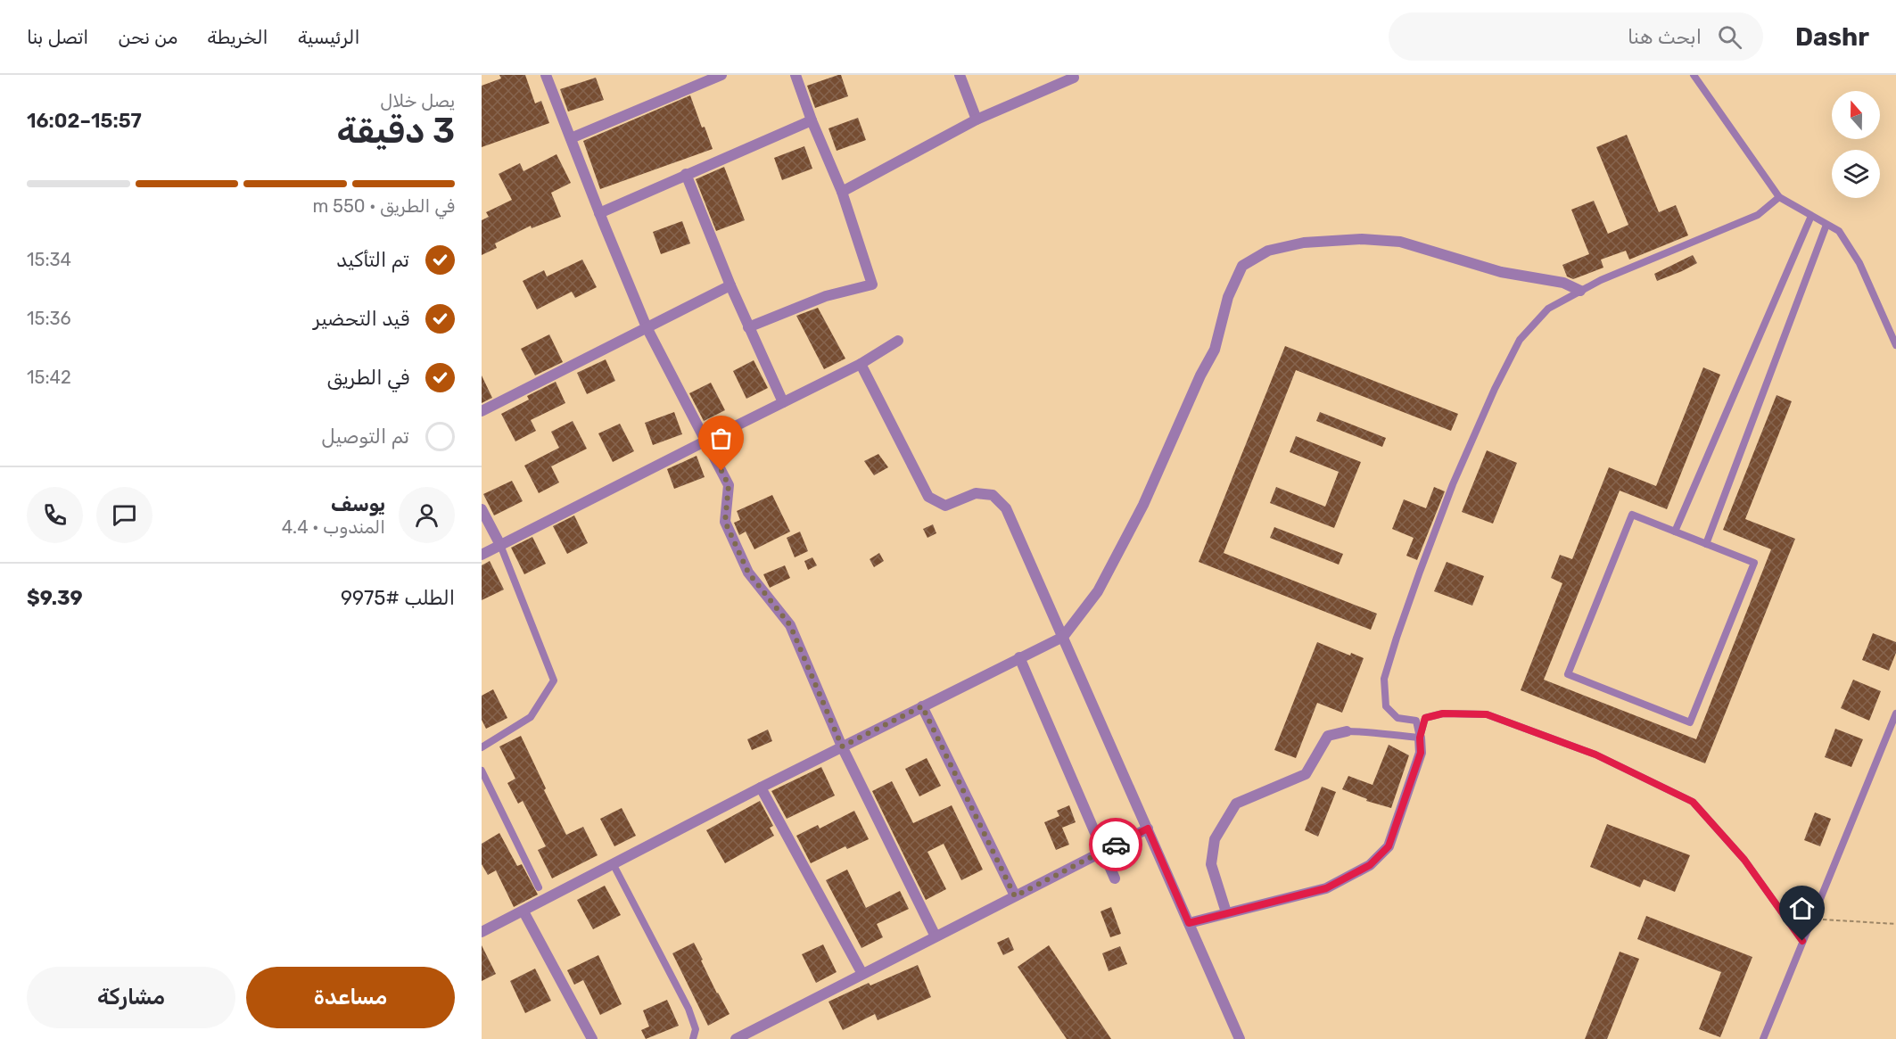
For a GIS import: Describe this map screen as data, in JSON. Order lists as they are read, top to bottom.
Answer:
{
  "north": "top",
  "page": {
    "header": "Dashr",
    "search": "ابحث هنا",
    "nav": [
      "الرئيسية",
      "الخريطة",
      "من نحن",
      "اتصل بنا"
    ],
    "heading": ["3 دقيقة", "يصل خلال", "15:57–16:02"],
    "panel": [
      "يوسف",
      "المندوب · 4.4",
      "الطلب #9975",
      "$9.39"
    ],
    "bar": "في الطريق · 550 m",
    "list": [
      ["تم التأكيد", "15:34"],
      ["قيد التحضير", "15:36"],
      ["في الطريق", "15:42"],
      "تم التوصيل"
    ],
    "buttons": ["مساعدة", "مشاركة"]
  }
}
